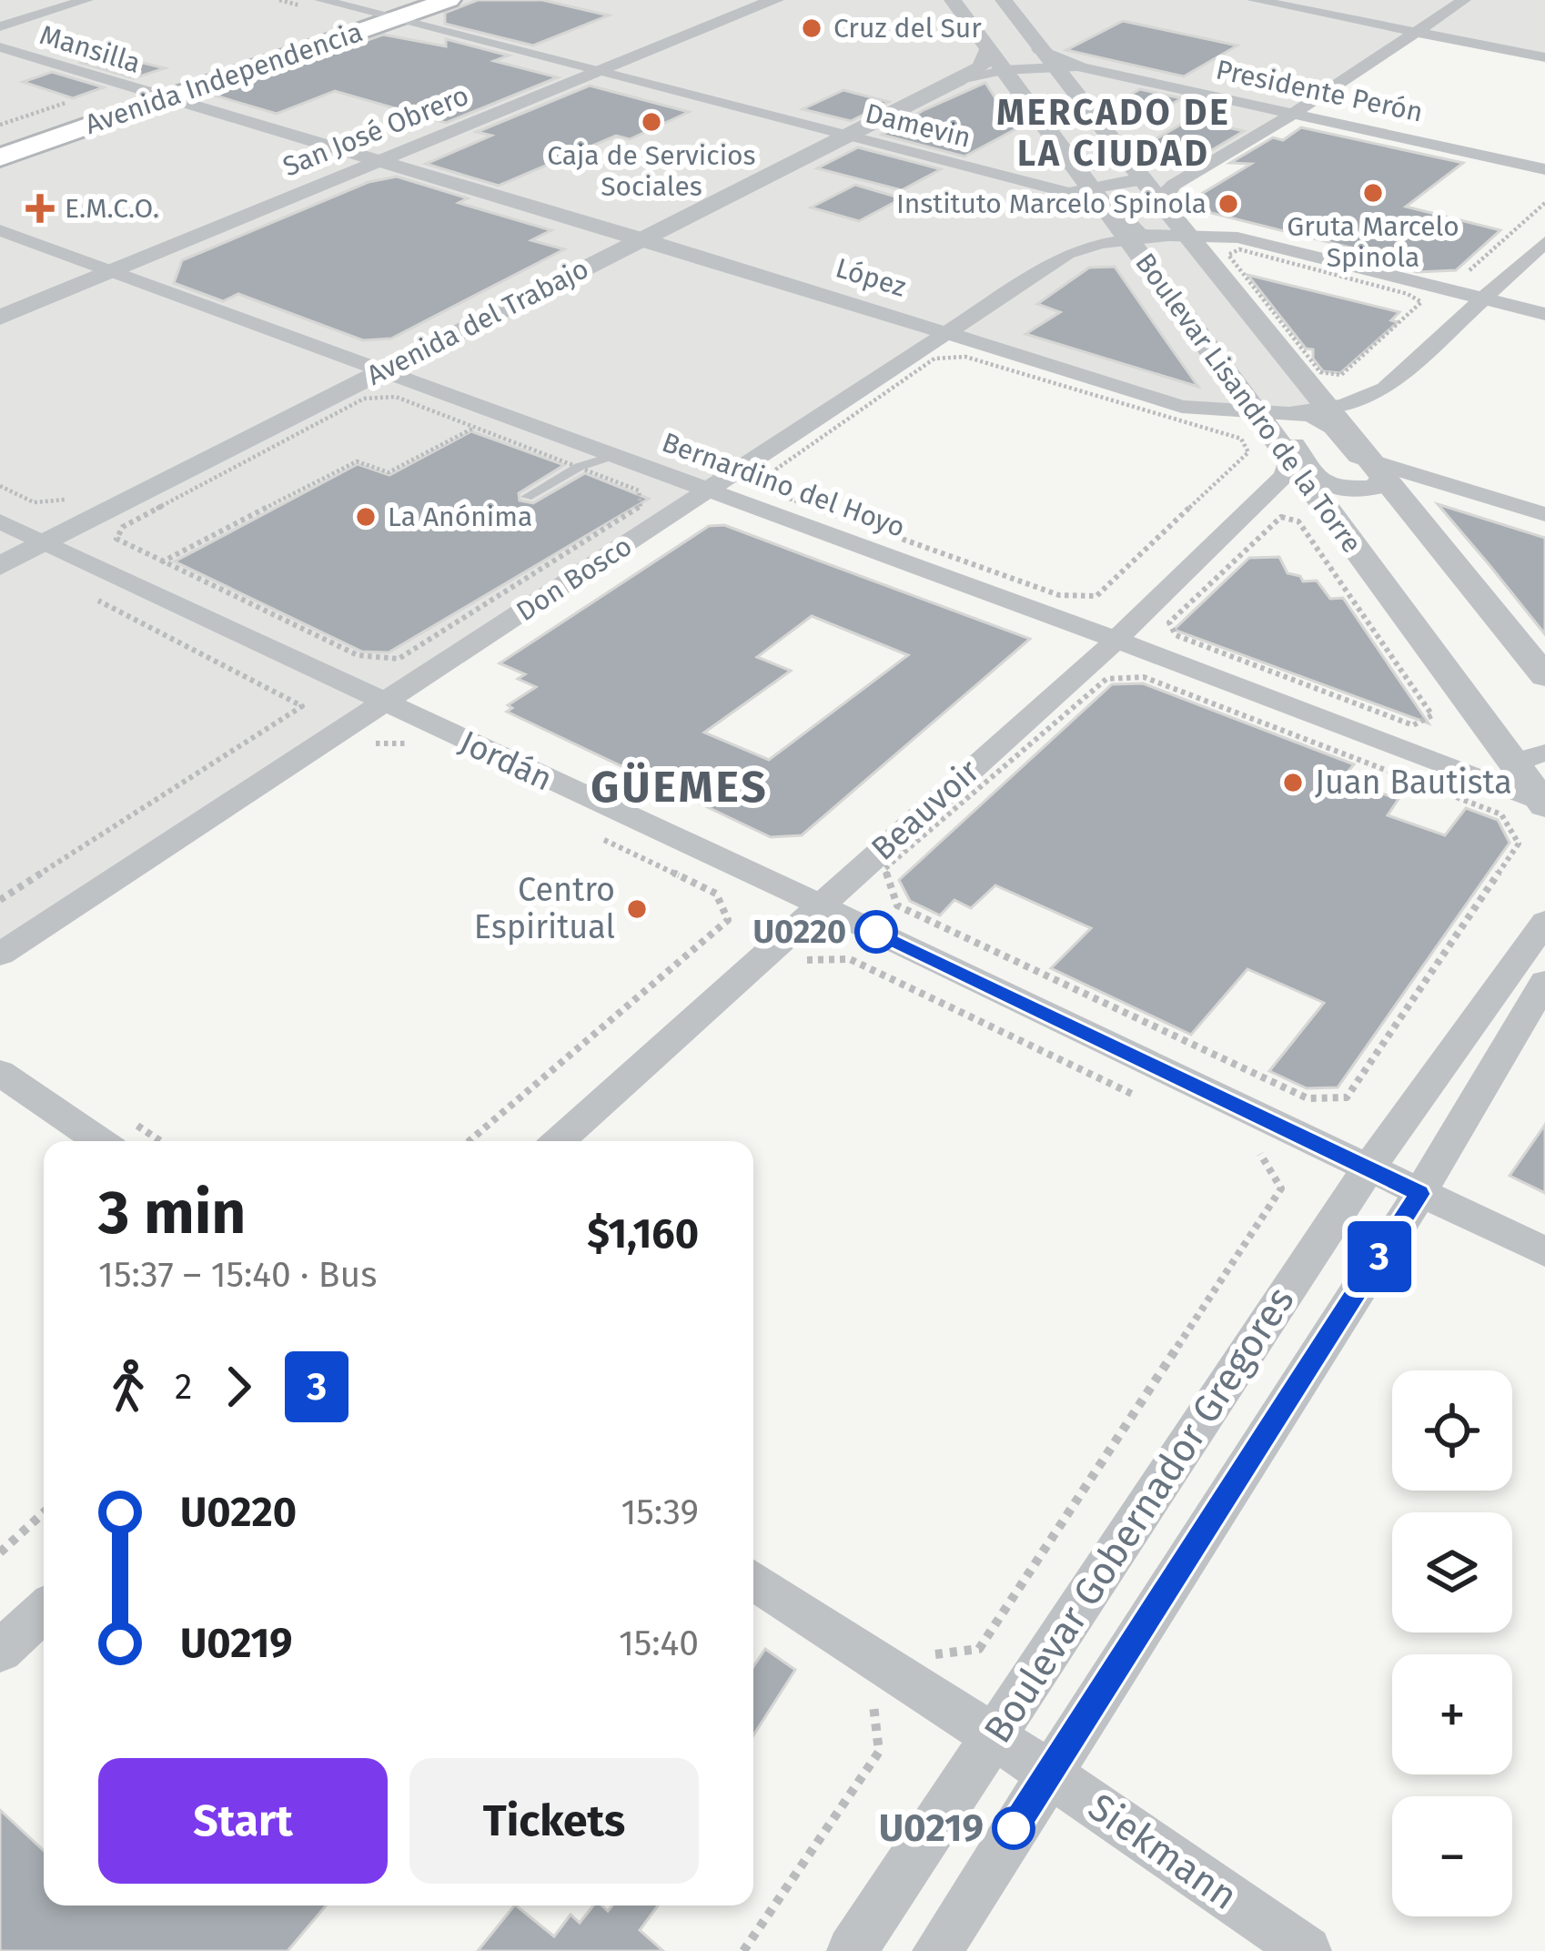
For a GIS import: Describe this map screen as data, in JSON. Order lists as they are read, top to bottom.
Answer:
{
  "streets": {
    "main road": ["Avenida Independencia"],
    "street": [
      "Mansilla",
      "Presidente Perón",
      "Damevin",
      "San José Obrero",
      "López",
      "Avenida del Trabajo",
      "Boulevar Lisandro de la Torre",
      "Bernardino del Hoyo",
      "Don Bosco",
      "Jordán",
      "Beauvoir",
      "Boulevar Gobernador Gregores",
      "Siekmann"
    ]
  },
  "crossings": [
    ["Mansilla", "Avenida Independencia"],
    ["Mansilla", "López"],
    ["Avenida Independencia", "Damevin"],
    ["Avenida Independencia", "López"],
    ["Presidente Perón", "Avenida del Trabajo"],
    ["Presidente Perón", "Boulevar Lisandro de la Torre"],
    ["Damevin", "San José Obrero"],
    ["Damevin", "Avenida del Trabajo"],
    ["Damevin", "Boulevar Lisandro de la Torre"],
    ["Damevin", "Don Bosco"],
    ["San José Obrero", "López"],
    ["San José Obrero", "Bernardino del Hoyo"],
    ["López", "Avenida del Trabajo"],
    ["López", "Boulevar Lisandro de la Torre"],
    ["López", "Don Bosco"],
    ["Avenida del Trabajo", "Boulevar Lisandro de la Torre"],
    ["Avenida del Trabajo", "Bernardino del Hoyo"],
    ["Avenida del Trabajo", "Jordán"],
    ["Boulevar Lisandro de la Torre", "Bernardino del Hoyo"],
    ["Boulevar Lisandro de la Torre", "Don Bosco"],
    ["Boulevar Lisandro de la Torre", "Beauvoir"],
    ["Bernardino del Hoyo", "Don Bosco"],
    ["Bernardino del Hoyo", "Beauvoir"],
    ["Don Bosco", "Jordán"],
    ["Jordán", "Beauvoir"],
    ["Jordán", "Boulevar Gobernador Gregores"],
    ["Boulevar Gobernador Gregores", "Siekmann"]
  ],
  "districts": ["MERCADO DE LA CIUDAD", "GÜEMES"],
  "places": {
    "other": [
      "Cruz del Sur",
      "Caja de Servicios Sociales",
      "Gruta Marcelo Spinola",
      "Instituto Marcelo Spinola",
      "La Anónima",
      "Juan Bautista",
      "Centro Espiritual",
      "U0220",
      "U0219"
    ],
    "health": ["E.M.C.O."]
  },
  "lines": ["bus line 3"],
  "page": {
    "on_map": "3",
    "heading": ["3 min", "15:37 – 15:40 · Bus", "$1,160"],
    "legs": ["2", "3"],
    "map_buttons": ["+", "−"],
    "list": [
      {
        "name": "U0220",
        "value": "15:39"
      },
      {
        "name": "U0219",
        "value": "15:40"
      }
    ],
    "buttons": ["Start", "Tickets"]
  }
}
